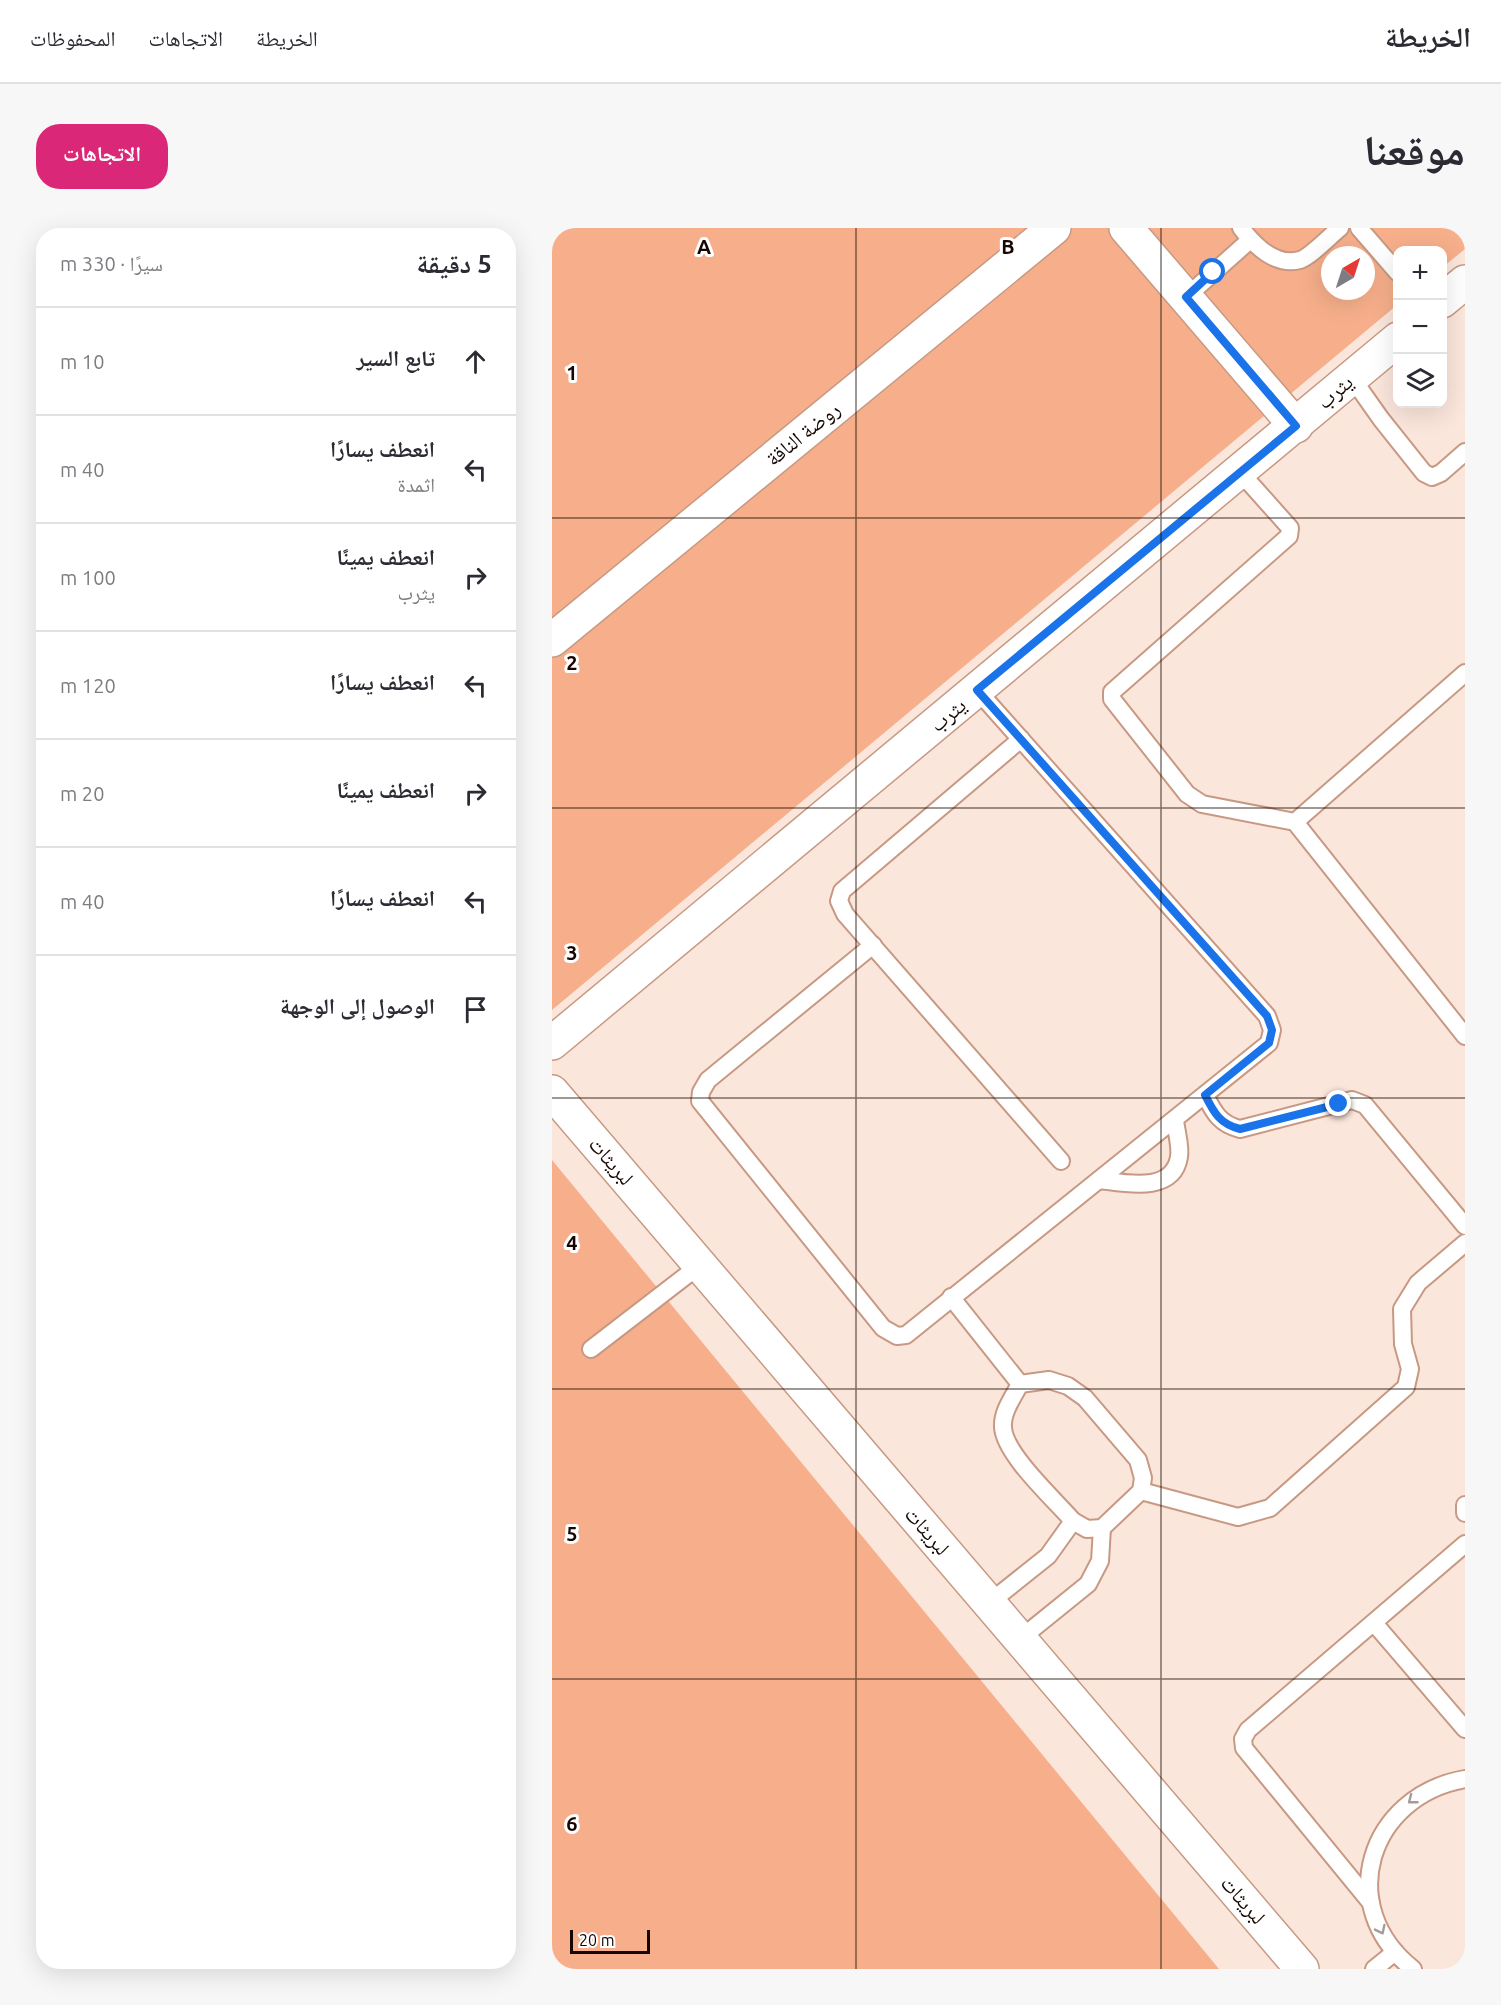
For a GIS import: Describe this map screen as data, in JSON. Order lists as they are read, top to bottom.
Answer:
{
  "streets": {
    "street": ["يثرب", "روضة الناقة", "لبريثات"]
  },
  "scale_bar": "20 m",
  "north": "top right",
  "page": {
    "header": "الخريطة",
    "nav": ["الخريطة", "الاتجاهات", "المحفوظات"],
    "title": "موقعنا",
    "buttons": "الاتجاهات",
    "heading": ["5 دقيقة", "سيرًا · 330 m"],
    "map_buttons": ["+", "−"],
    "list": [
      ["تابع السير", "10 m"],
      ["انعطف يسارًا", "اثمدة", "40 m"],
      ["انعطف يمينًا", "يثرب", "100 m"],
      ["انعطف يسارًا", "120 m"],
      ["انعطف يمينًا", "20 m"],
      ["انعطف يسارًا", "40 m"],
      "الوصول إلى الوجهة"
    ],
    "scale": "20 m"
  },
  "grid": {
    "columns": ["A", "B"],
    "rows": [
      "1",
      "2",
      "3",
      "4",
      "5",
      "6"
    ]
  }
}
